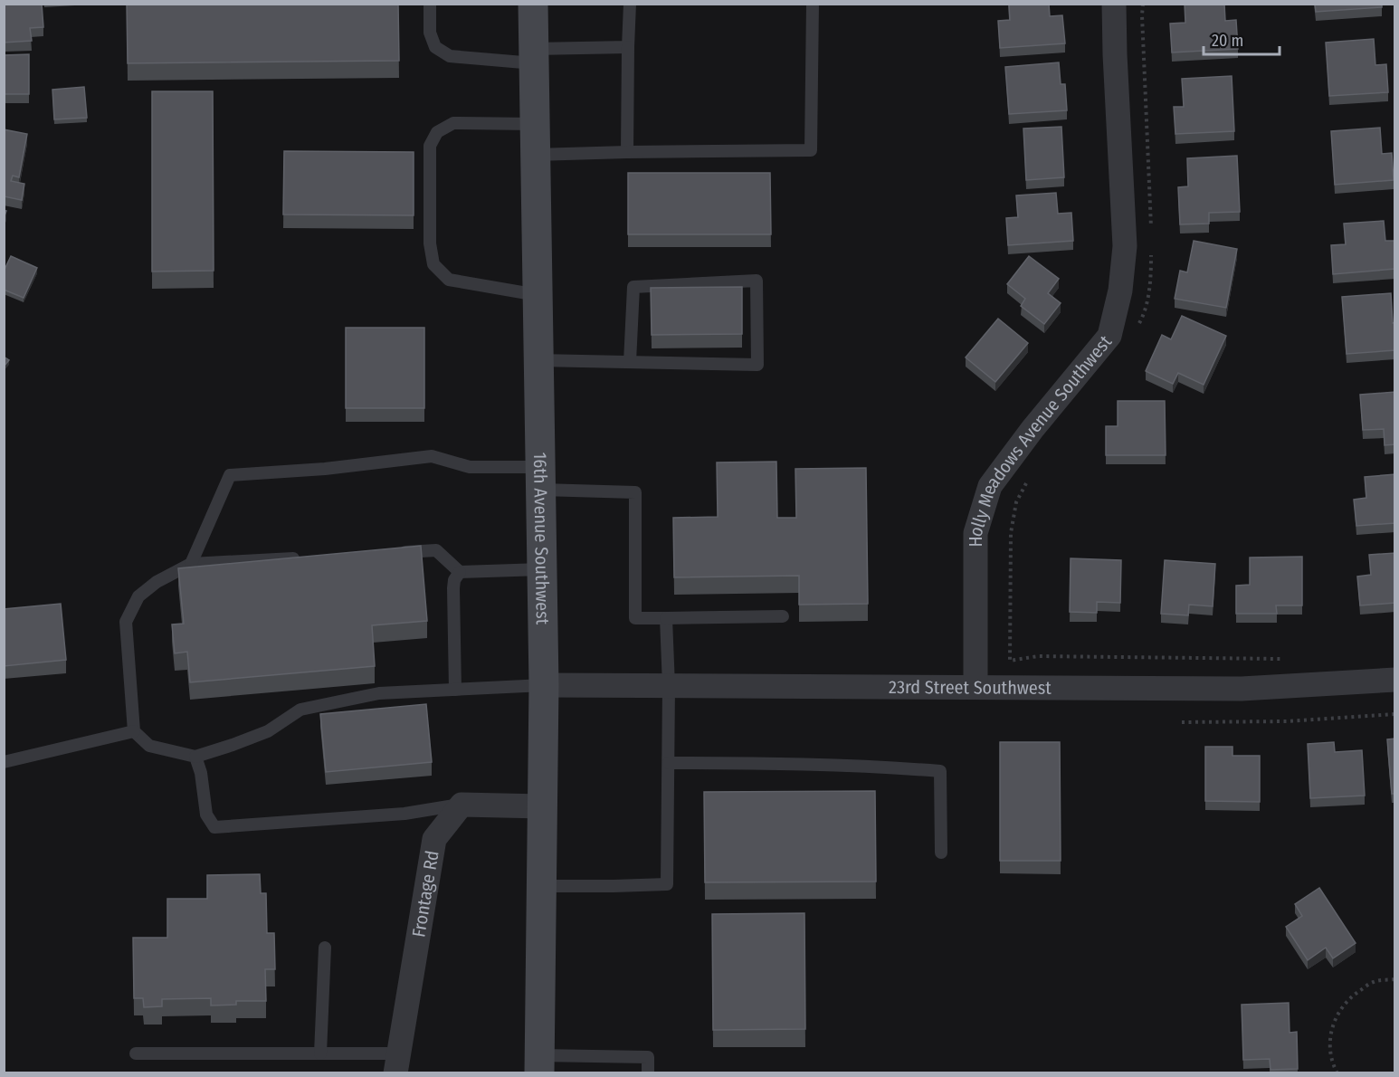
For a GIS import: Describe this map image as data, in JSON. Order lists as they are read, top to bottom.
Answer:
{
  "streets": {
    "main road": ["16th Avenue Southwest"],
    "street": ["Holly Meadows Avenue Southwest", "23rd Street Southwest", "Frontage Rd"]
  },
  "crossings": [
    ["Holly Meadows Avenue Southwest", "23rd Street Southwest"],
    ["16th Avenue Southwest", "23rd Street Southwest"]
  ],
  "scale_bar": "20 m"
}
